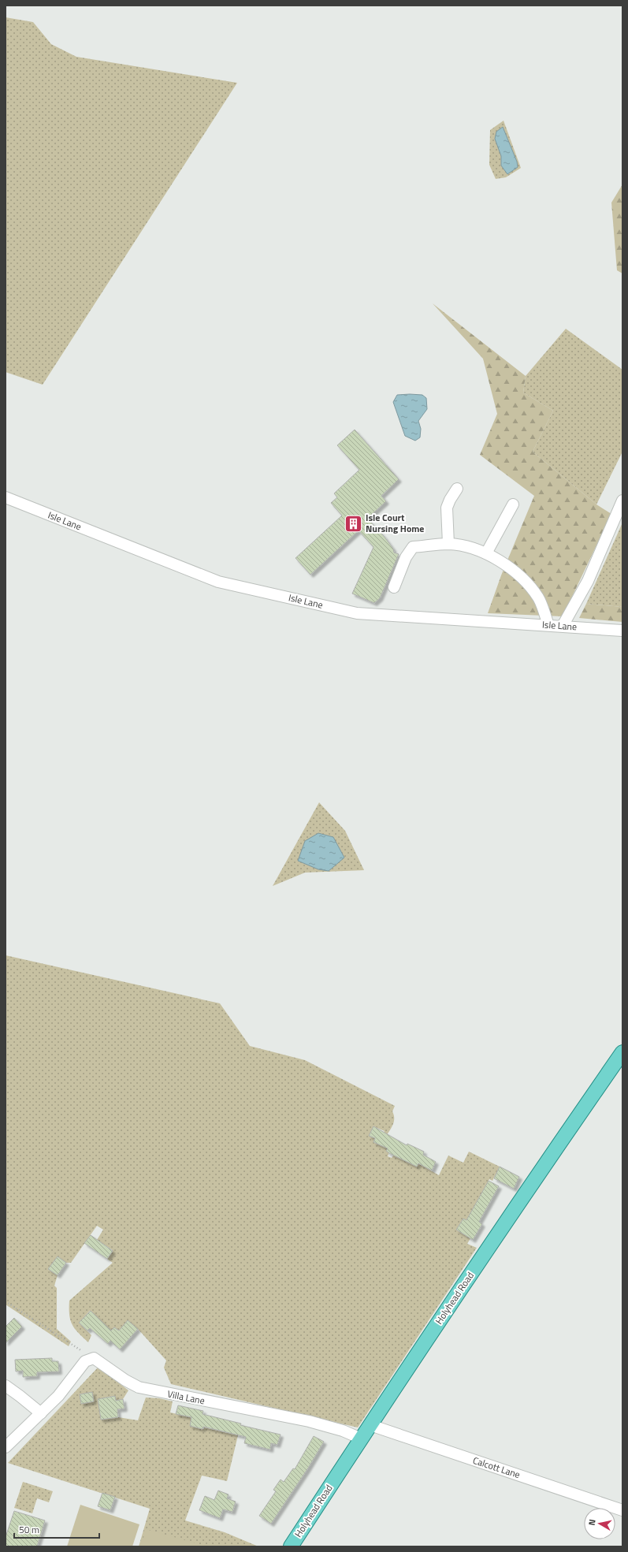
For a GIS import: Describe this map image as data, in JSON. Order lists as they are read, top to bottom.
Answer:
{
  "streets": {
    "main road": ["Holyhead Road"],
    "street": ["Isle Lane", "Villa Lane", "Calcott Lane"]
  },
  "crossings": [
    ["Holyhead Road", "Villa Lane"],
    ["Holyhead Road", "Calcott Lane"]
  ],
  "places": {
    "building": ["Isle Court Nursing Home"]
  },
  "scale_bar": "50 m",
  "north": "left"
}
